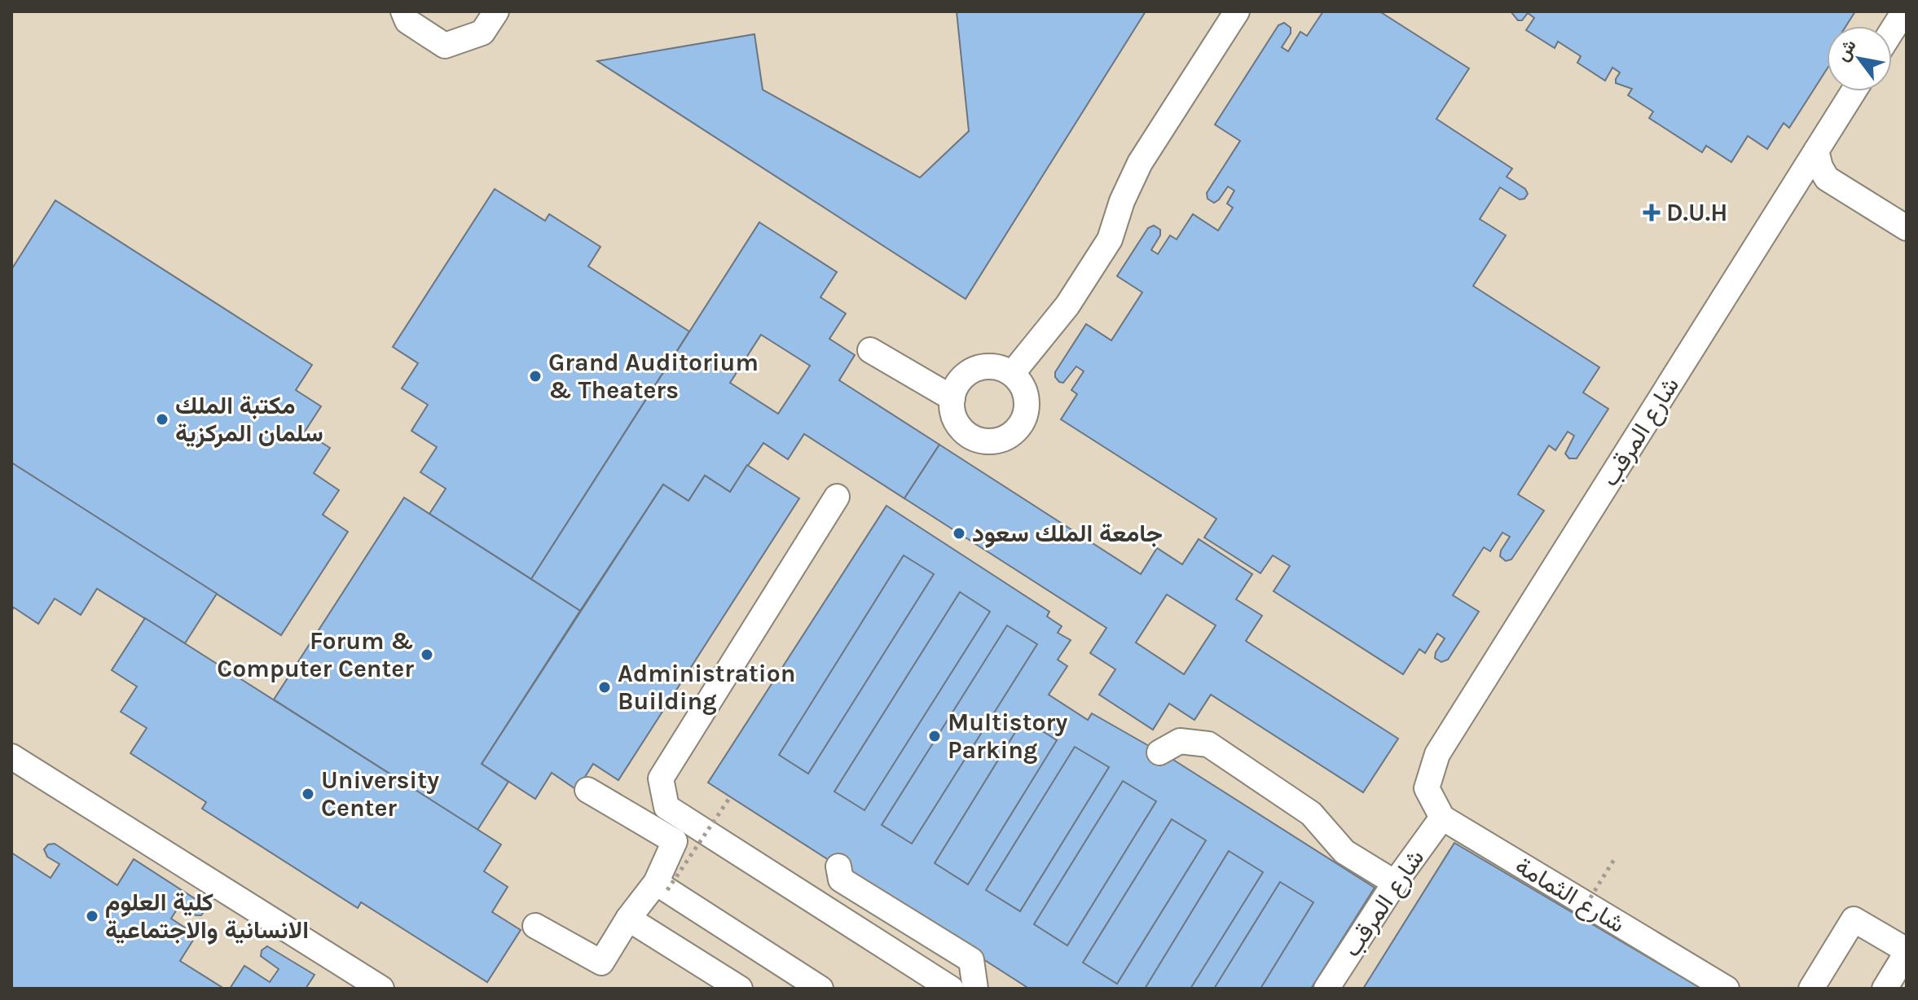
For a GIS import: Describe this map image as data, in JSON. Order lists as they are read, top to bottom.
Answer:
{
  "streets": {
    "street": ["شارع المرقب", "شارع الثمامة"]
  },
  "crossings": [
    ["شارع المرقب", "شارع الثمامة"]
  ],
  "places": {
    "health": ["D.U.H"],
    "other": [
      "Grand Auditorium & Theaters",
      "مكتبة الملك سلمان المركزية",
      "جامعة الملك سعود",
      "Forum & Computer Center",
      "Administration Building",
      "Multistory Parking",
      "University Center",
      "كلية العلوم الانسانية والاجتماعية"
    ]
  },
  "north": "top left"
}
